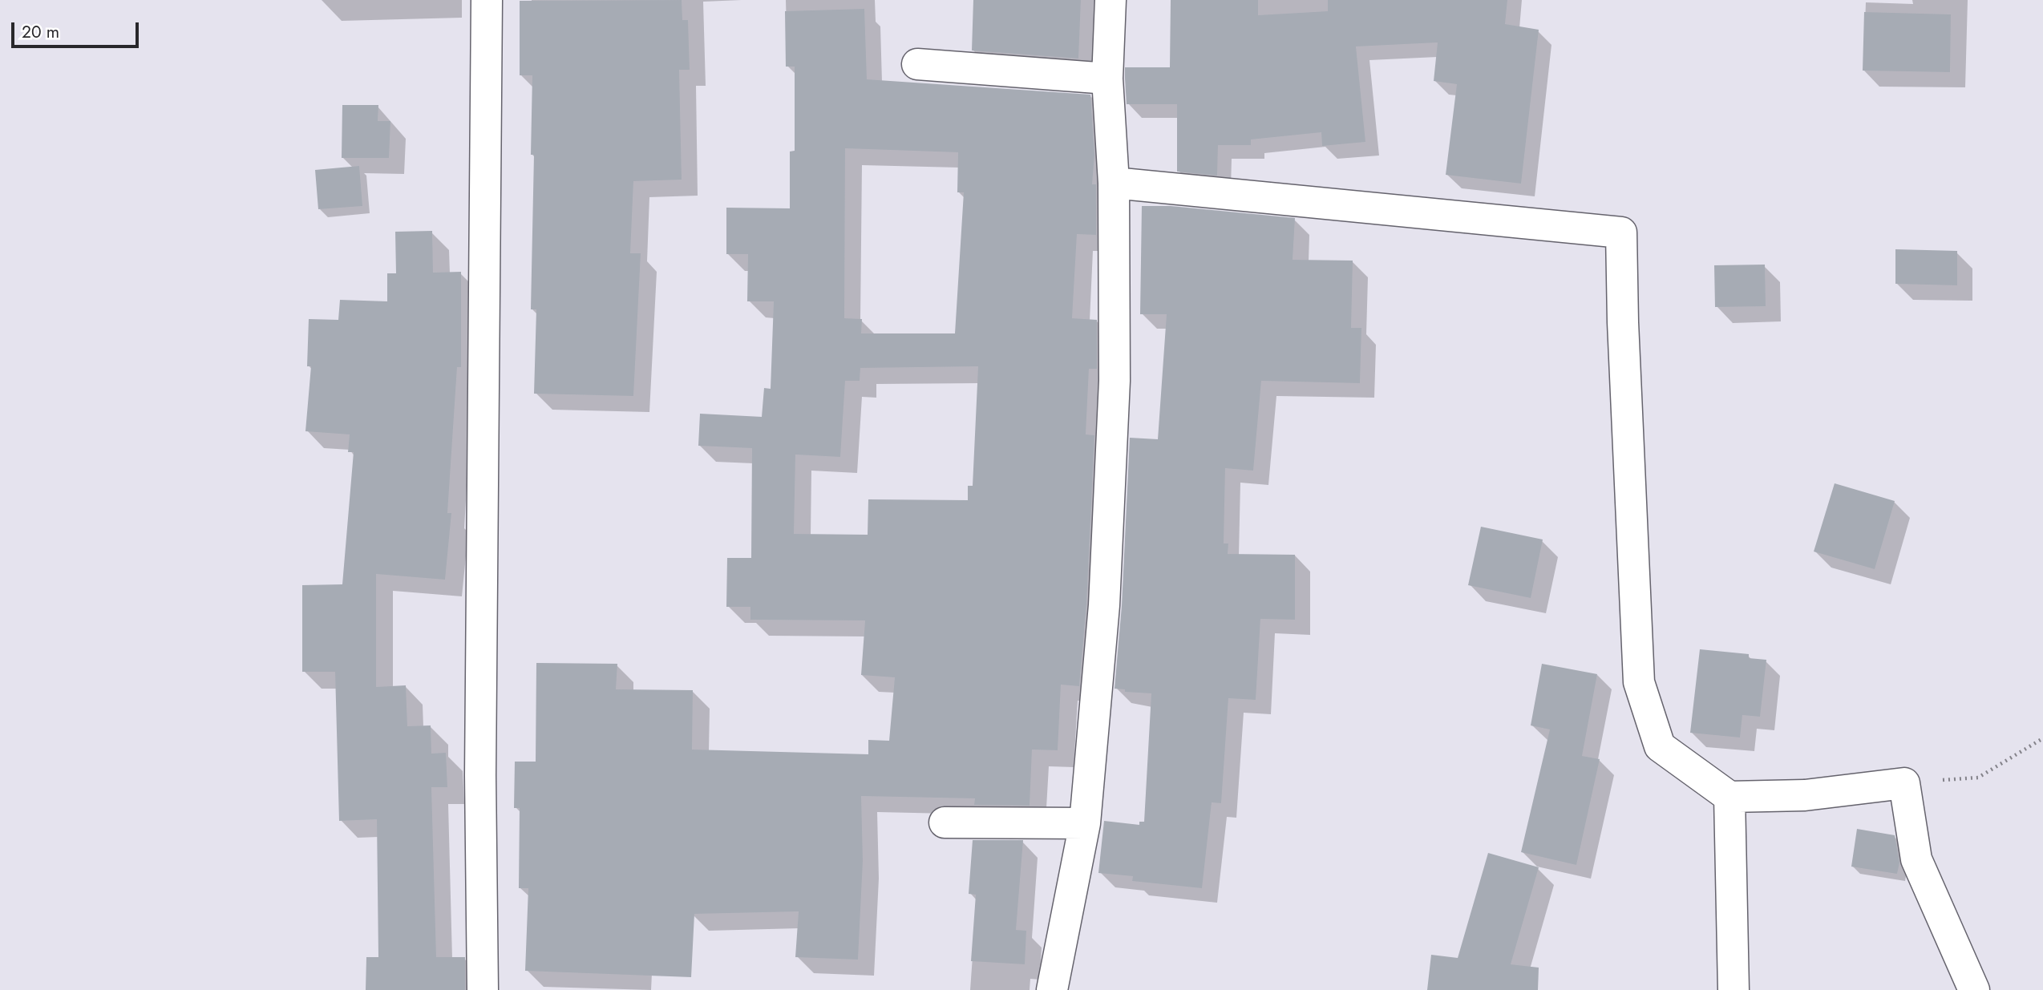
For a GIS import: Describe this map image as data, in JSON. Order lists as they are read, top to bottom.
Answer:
{
  "scale_bar": "20 m"
}
